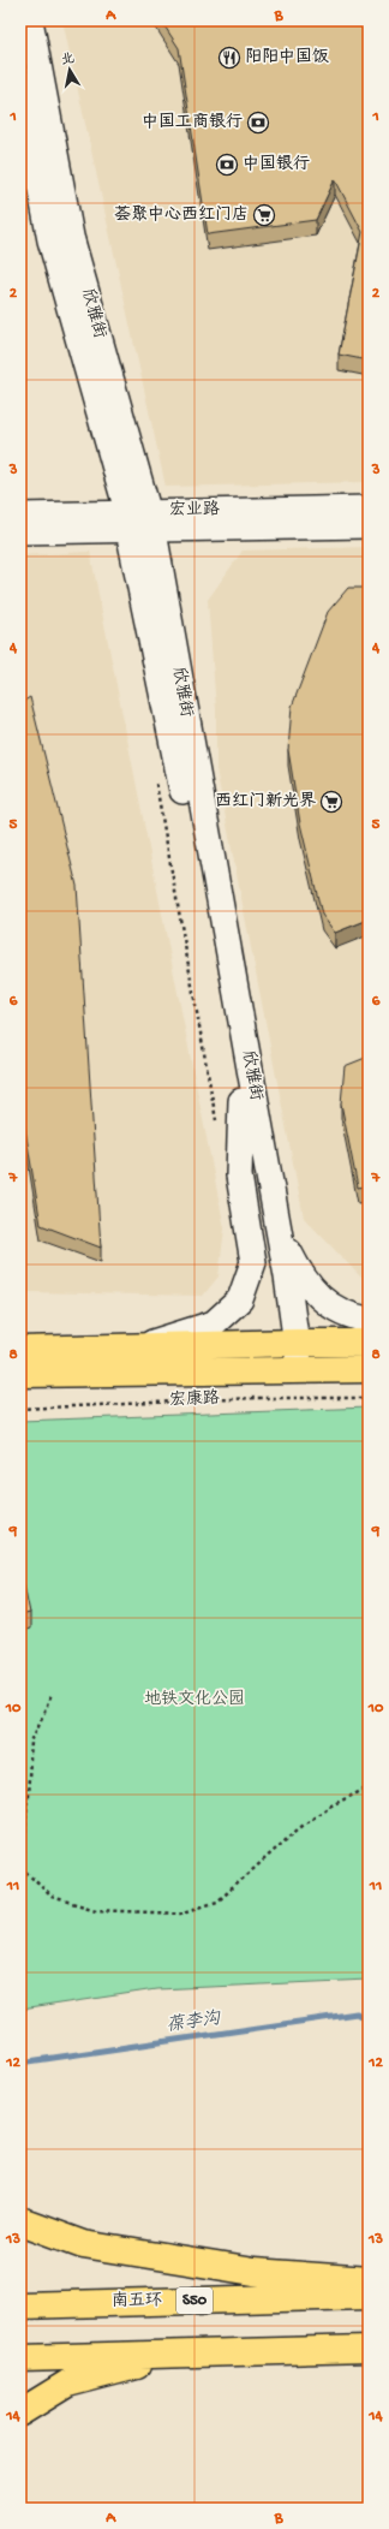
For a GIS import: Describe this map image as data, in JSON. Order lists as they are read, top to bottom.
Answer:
{
  "streets": {
    "main road": [
      "欣雅街",
      "宏康路",
      "S50",
      "南五环"
    ],
    "street": ["宏业路"]
  },
  "crossings": [
    ["欣雅街", "宏业路"],
    ["欣雅街", "宏康路"]
  ],
  "water": ["葆李沟"],
  "parks": ["地铁文化公园"],
  "places": {
    "restaurant": ["阳阳中国饭"],
    "bank": ["中国工商银行", "中国银行"],
    "supermarket": ["荟聚中心西红门店", "西红门新光界"]
  },
  "north": "top",
  "grid": {
    "columns": ["A", "B"],
    "rows": [
      "1",
      "2",
      "3",
      "4",
      "5",
      "6",
      "7",
      "8",
      "9",
      "10",
      "11",
      "12",
      "13",
      "14"
    ]
  }
}
